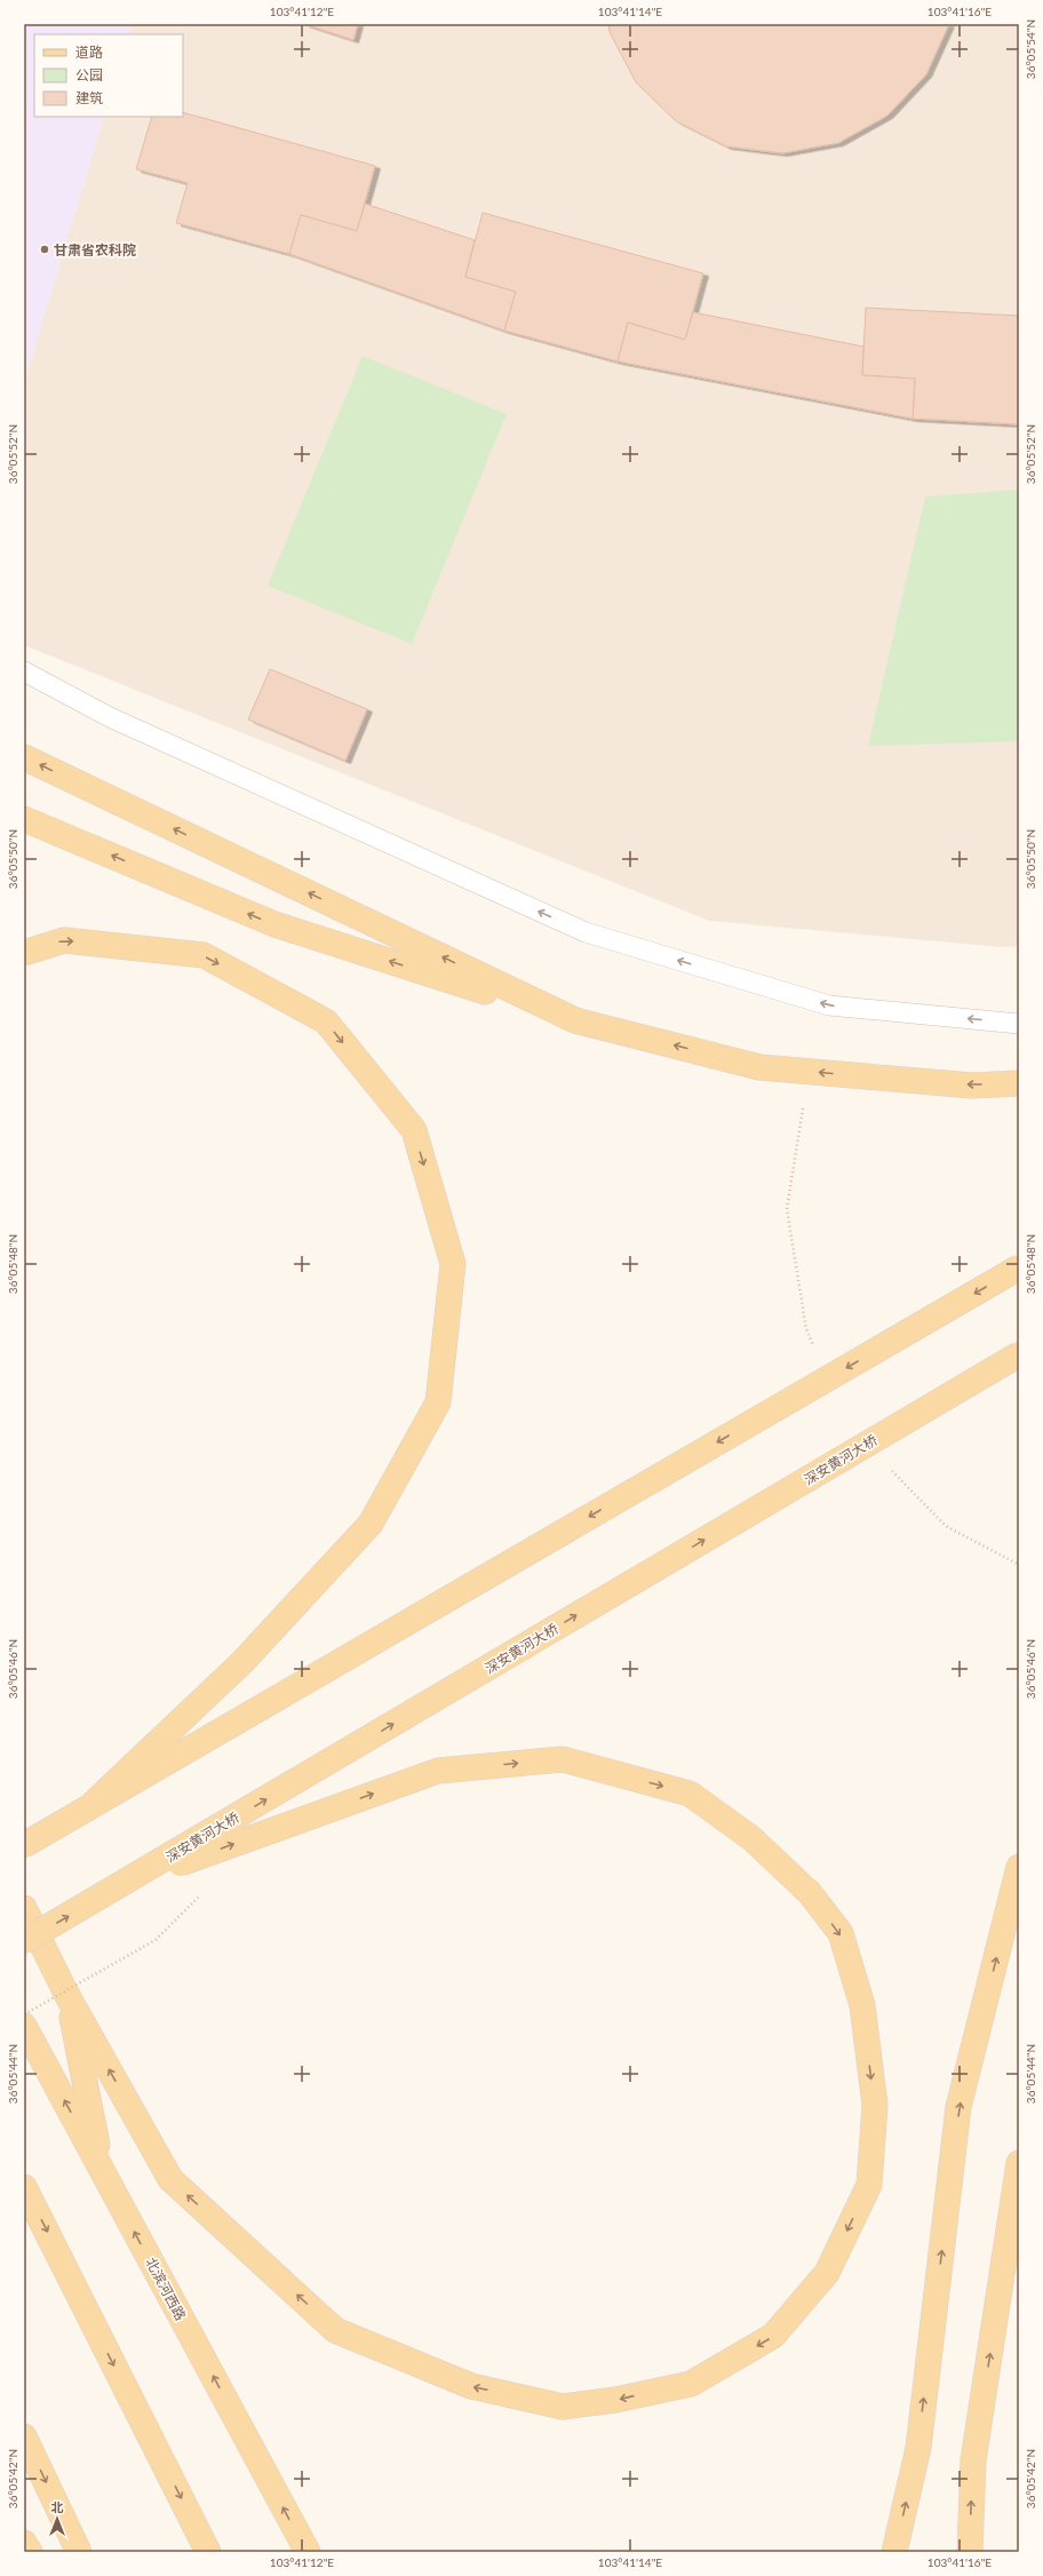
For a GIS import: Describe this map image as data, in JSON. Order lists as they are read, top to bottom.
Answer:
{
  "streets": {
    "main road": ["深安黄河大桥", "北滨河西路"]
  },
  "places": ["甘肃省农科院"],
  "legend": ["道路", "公园", "建筑"],
  "north": "top",
  "coordinates": [
    "103°41'12\"E",
    "103°41'14\"E",
    "103°41'16\"E",
    "36°05'54\"N",
    "36°05'52\"N",
    "36°05'50\"N",
    "36°05'48\"N",
    "36°05'46\"N",
    "36°05'44\"N",
    "36°05'42\"N"
  ]
}
